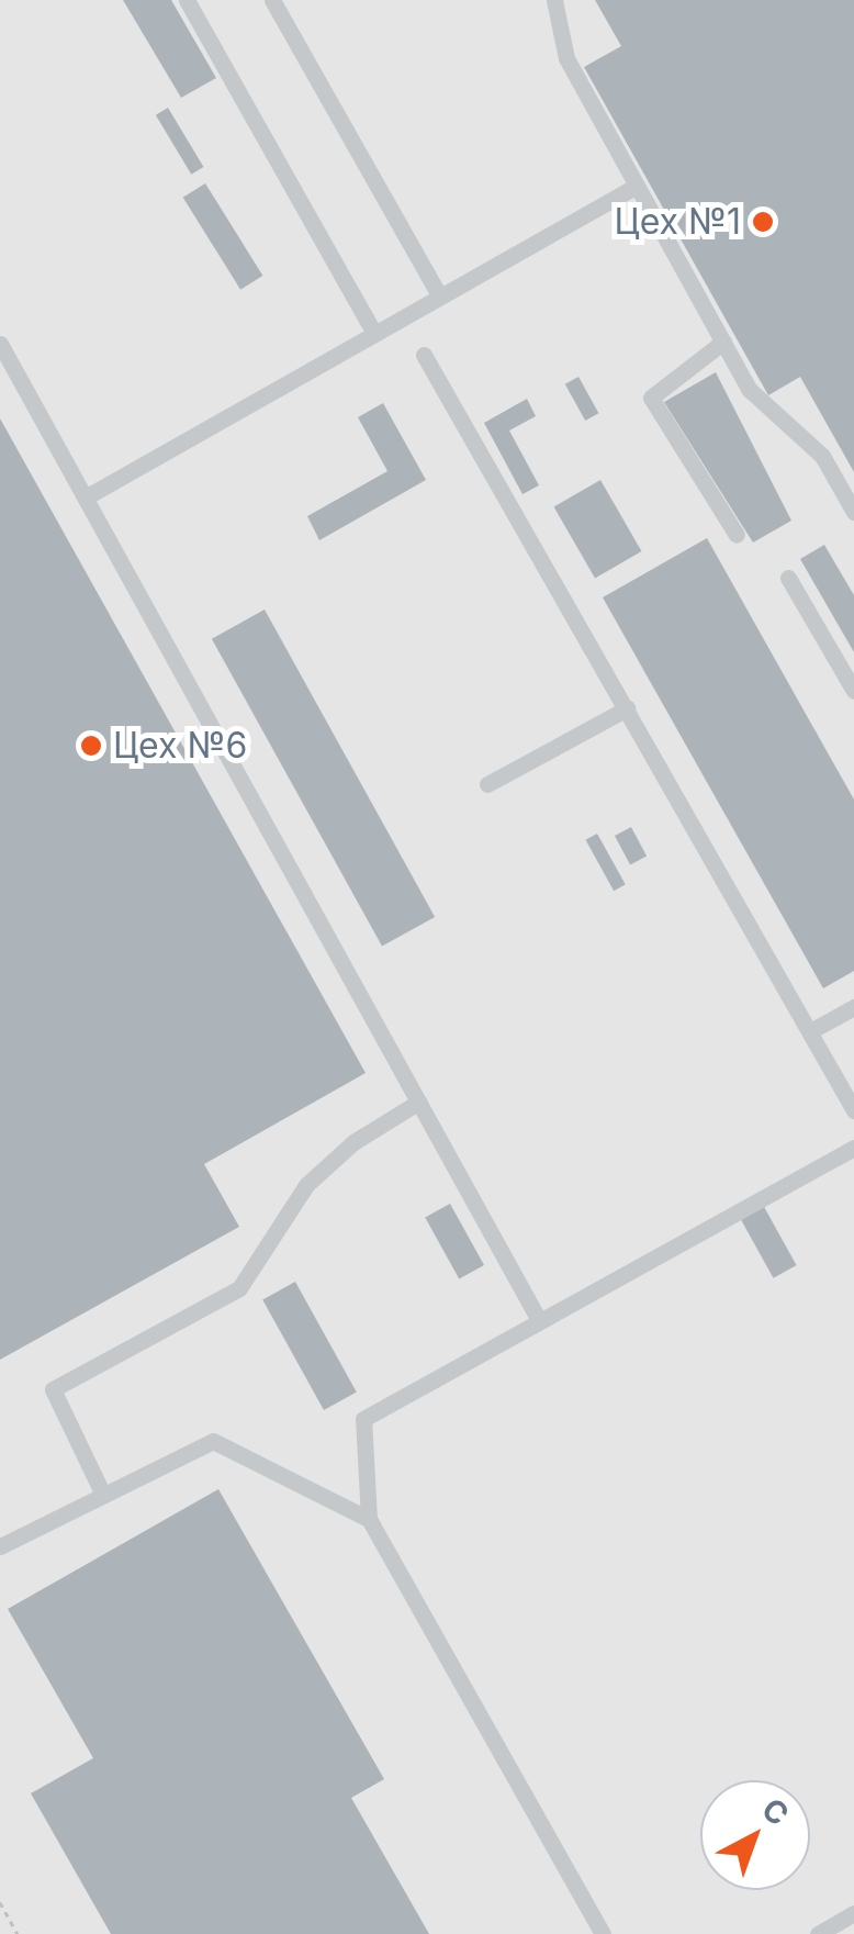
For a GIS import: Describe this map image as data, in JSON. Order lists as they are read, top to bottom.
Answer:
{
  "places": ["Цех №1", "Цех №6"],
  "north": "top right"
}
